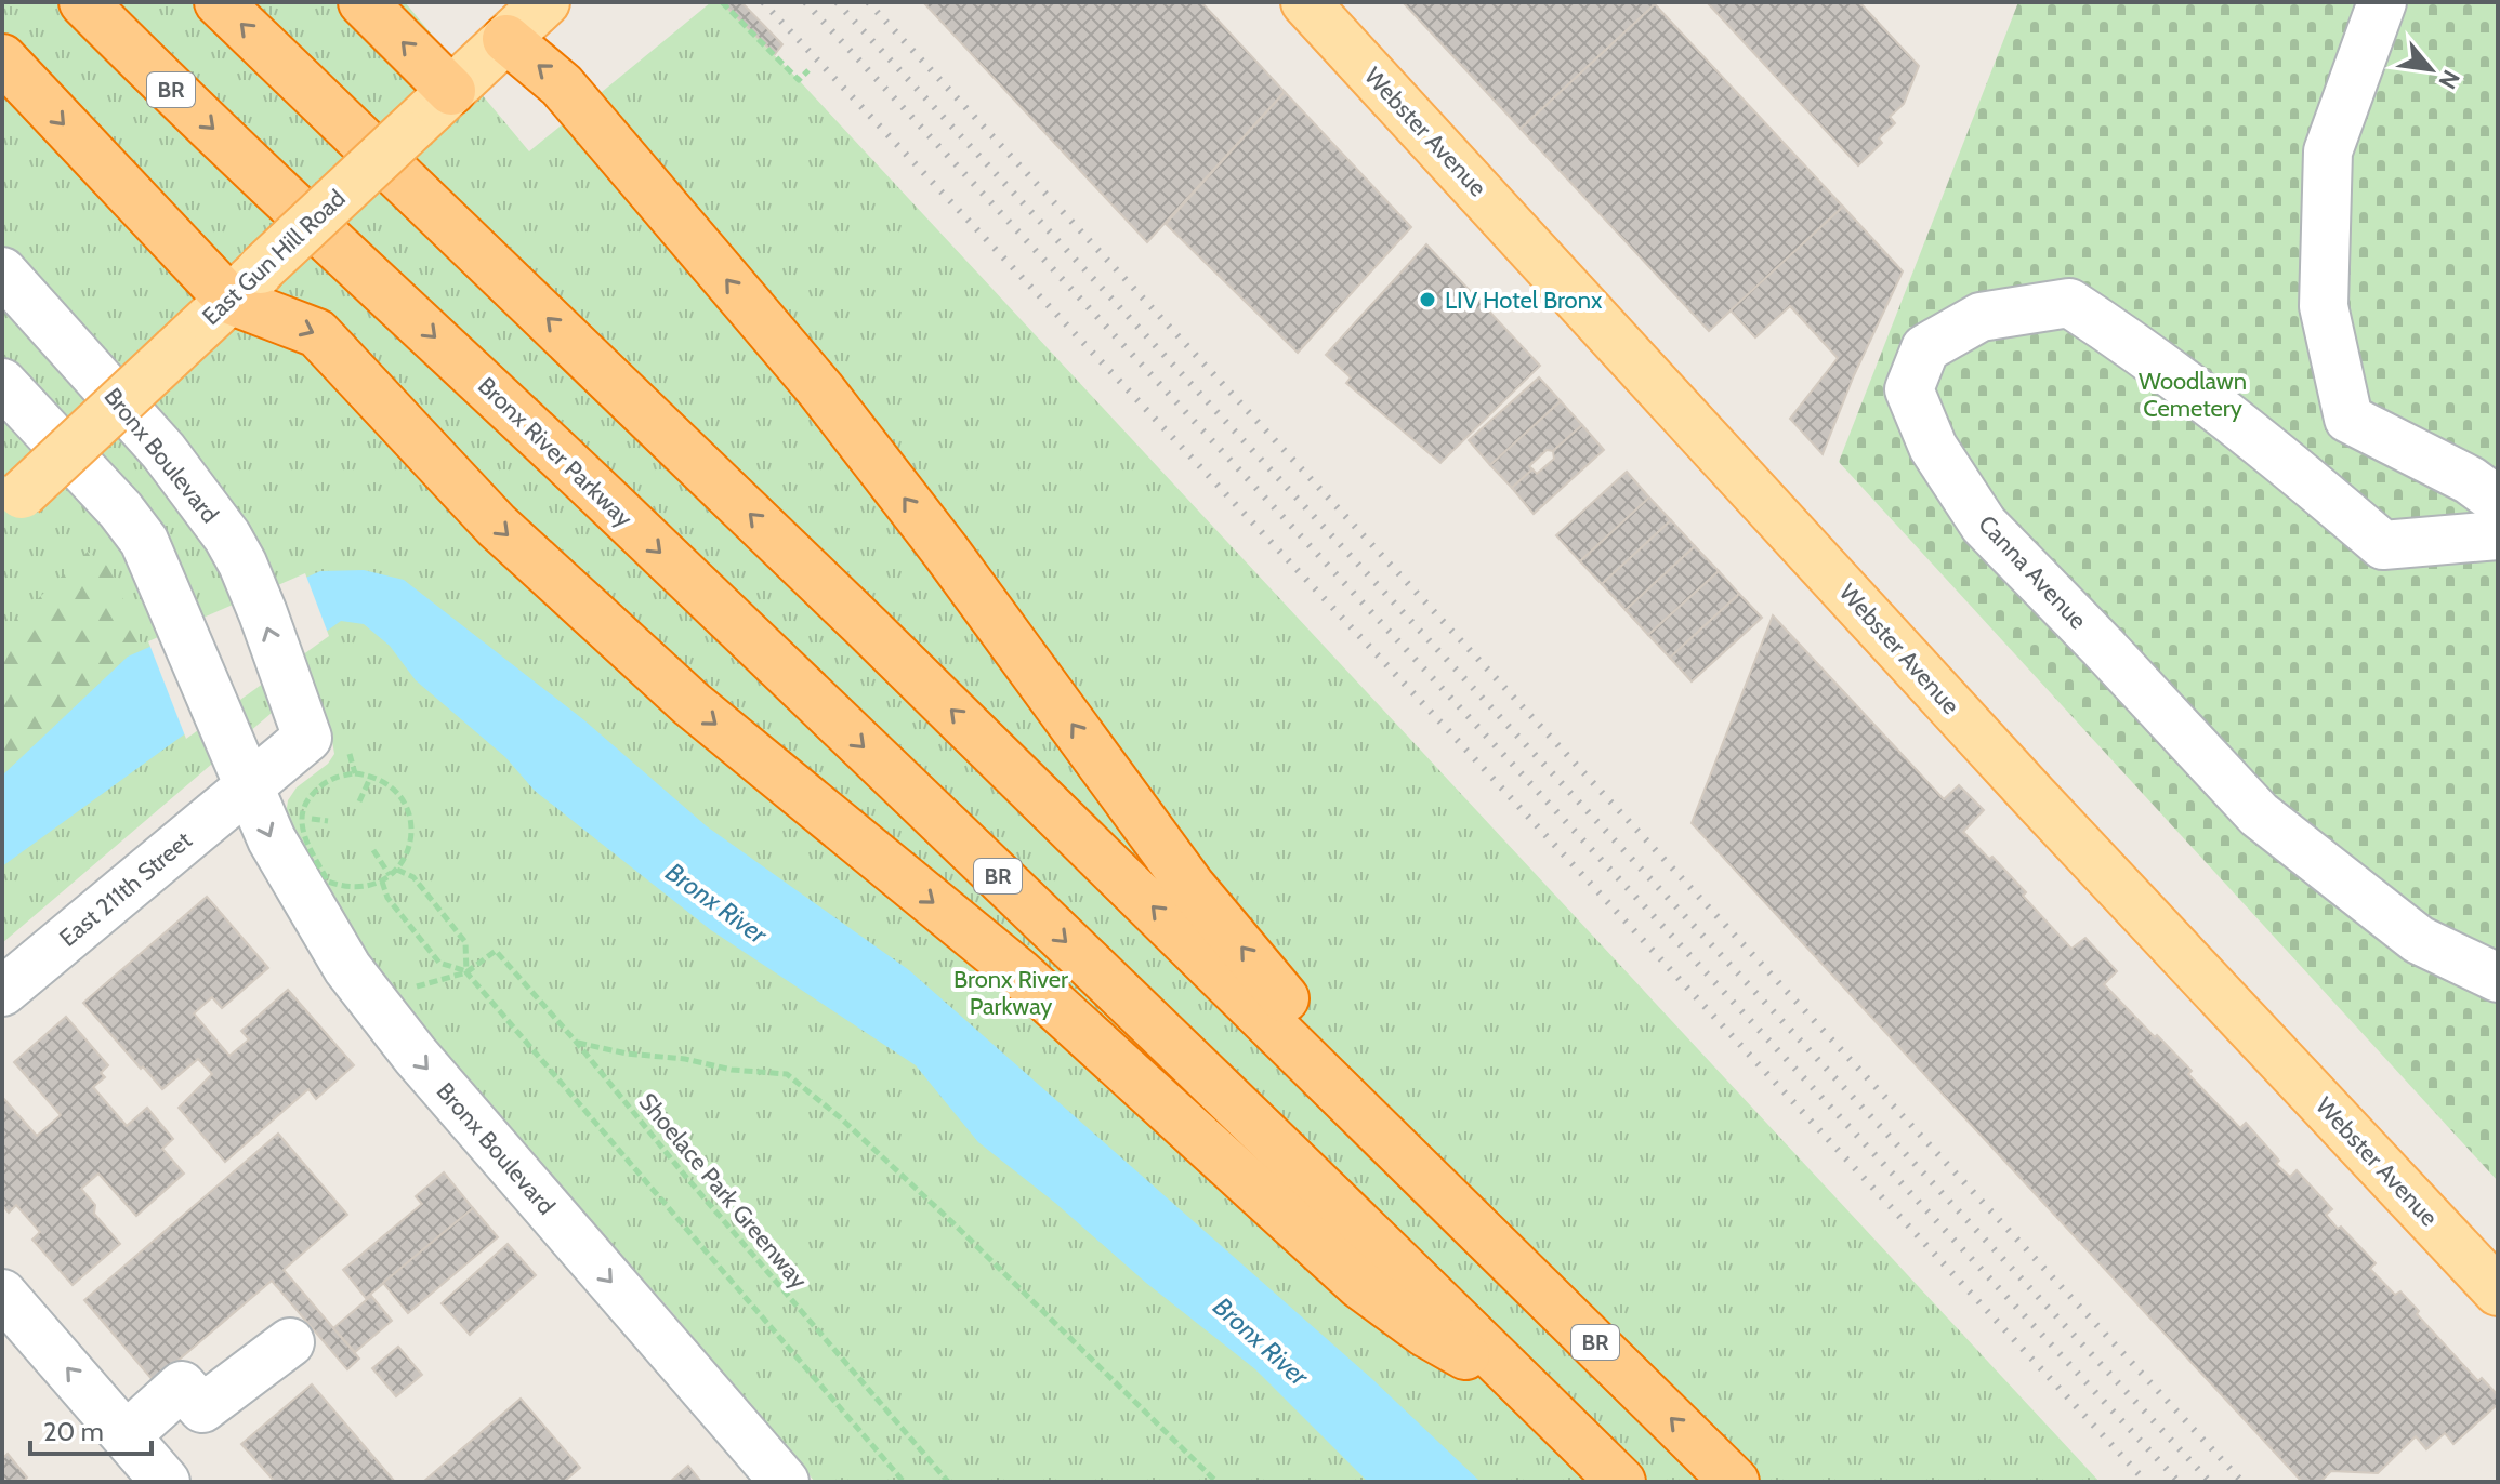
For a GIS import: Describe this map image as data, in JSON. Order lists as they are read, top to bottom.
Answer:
{
  "streets": {
    "highway": ["BR", "Bronx River Parkway"],
    "main road": ["Webster Avenue", "East Gun Hill Road"],
    "street": ["Bronx Boulevard", "Canna Avenue", "East 211th Street"],
    "path": ["Shoelace Park Greenway"]
  },
  "crossings": [
    ["Bronx Boulevard", "East 211th Street"]
  ],
  "water": ["Bronx River"],
  "parks": ["Woodlawn Cemetery", "Bronx River Parkway"],
  "places": ["LIV Hotel Bronx"],
  "scale_bar": "20 m",
  "north": "bottom right"
}
